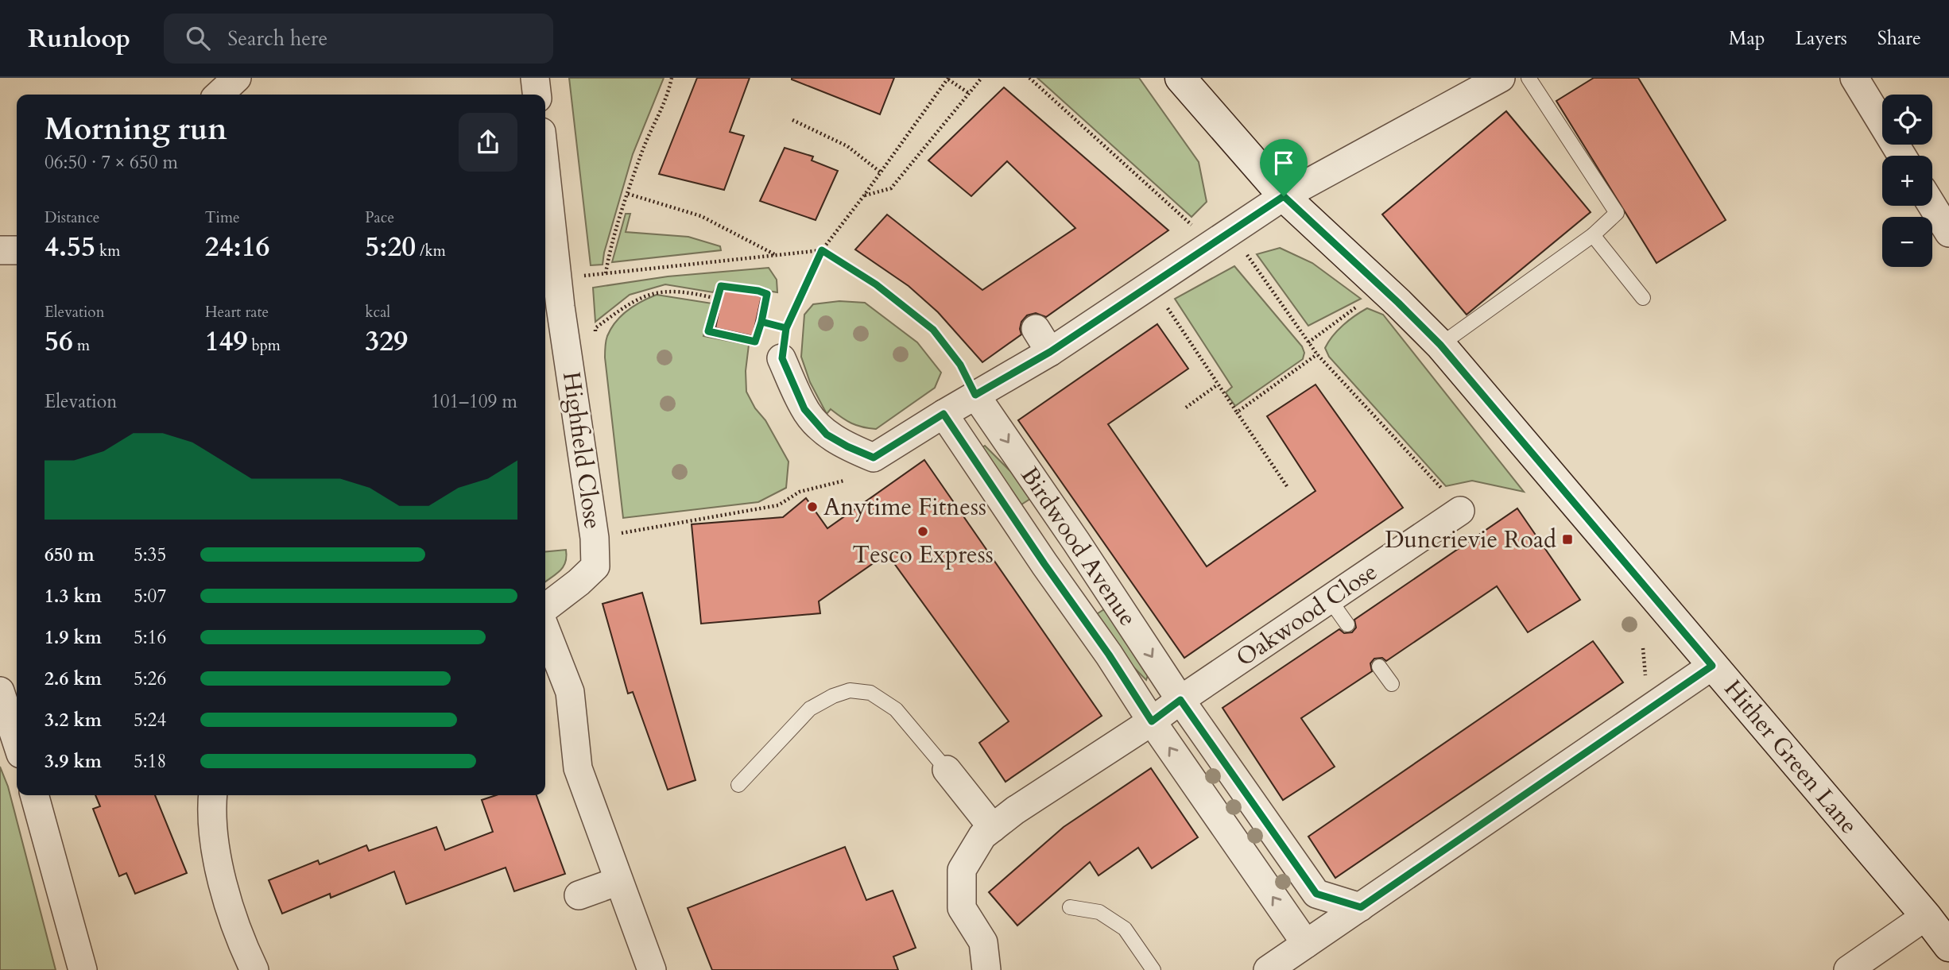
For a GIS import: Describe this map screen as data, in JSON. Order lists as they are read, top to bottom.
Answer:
{
  "streets": {
    "street": [
      "Highfield Close",
      "Birdwood Avenue",
      "Oakwood Close",
      "Hither Green Lane"
    ]
  },
  "crossings": [
    ["Birdwood Avenue", "Oakwood Close"]
  ],
  "places": {
    "other": ["Anytime Fitness", "Tesco Express"],
    "transit": ["Duncrievie Road"]
  },
  "page": {
    "header": "Runloop",
    "search": "Search here",
    "nav": ["Map", "Layers", "Share"],
    "map_buttons": ["+", "−"],
    "heading": ["Morning run", "06:50 · 7 × 650 m"],
    "stats": [
      ["Distance", "4.55 km"],
      ["Time", "24:16"],
      ["Pace", "5:20 /km"],
      ["Elevation", "56 m"],
      ["Heart rate", "149 bpm"],
      ["kcal", "329"]
    ],
    "chart": ["Elevation", "101–109 m"],
    "list": [
      {
        "name": "650 m",
        "note": "5:35"
      },
      {
        "name": "1.3 km",
        "note": "5:07"
      },
      {
        "name": "1.9 km",
        "note": "5:16"
      },
      {
        "name": "2.6 km",
        "note": "5:26"
      },
      {
        "name": "3.2 km",
        "note": "5:24"
      },
      {
        "name": "3.9 km",
        "note": "5:18"
      }
    ]
  }
}
